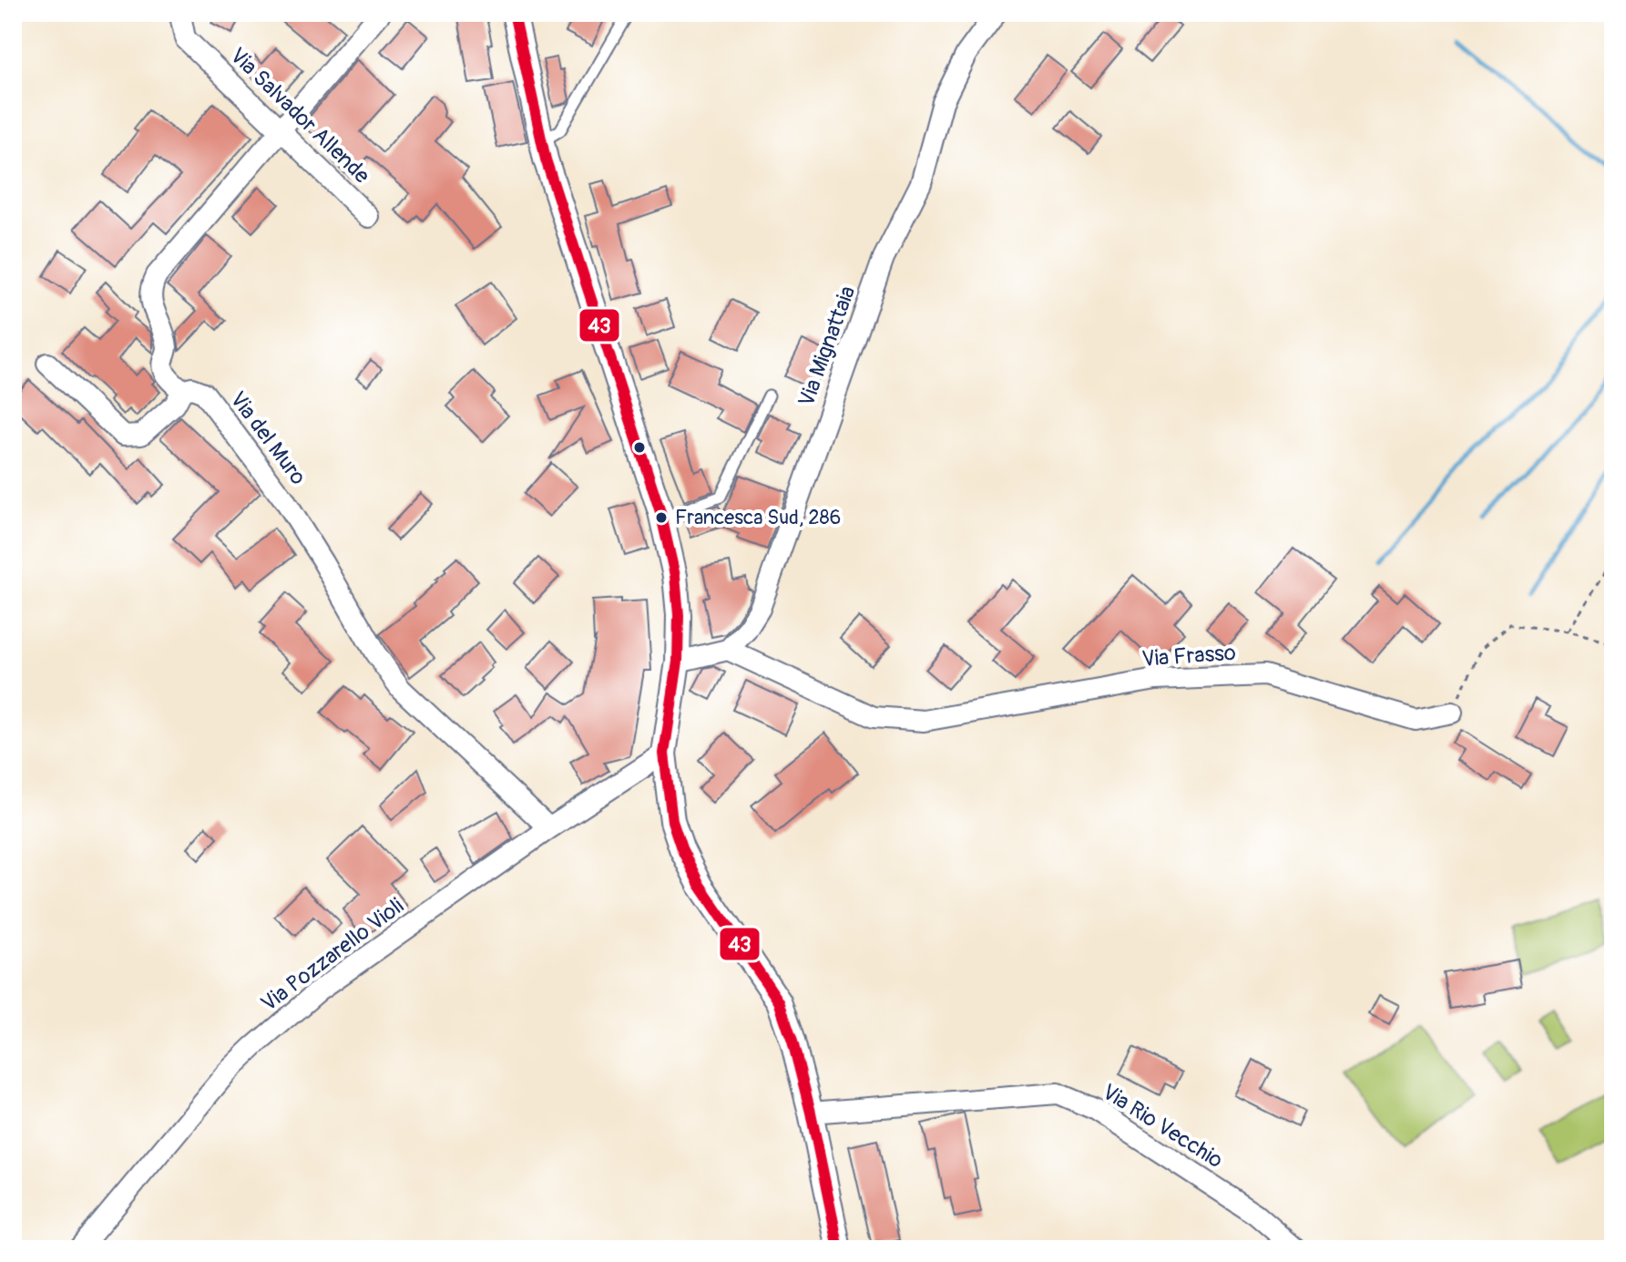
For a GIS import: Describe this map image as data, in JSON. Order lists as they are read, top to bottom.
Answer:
{
  "streets": {
    "street": [
      "Via Salvador Allende",
      "Via Mignattaia",
      "Via del Muro",
      "Via Frasso",
      "Via Pozzarello Violi",
      "Via Rio Vecchio"
    ]
  },
  "crossings": [
    ["Via Mignattaia", "Via Frasso"],
    ["Via del Muro", "Via Pozzarello Violi"]
  ],
  "places": ["Francesca Sud, 286"],
  "lines": ["transit line 43"]
}
